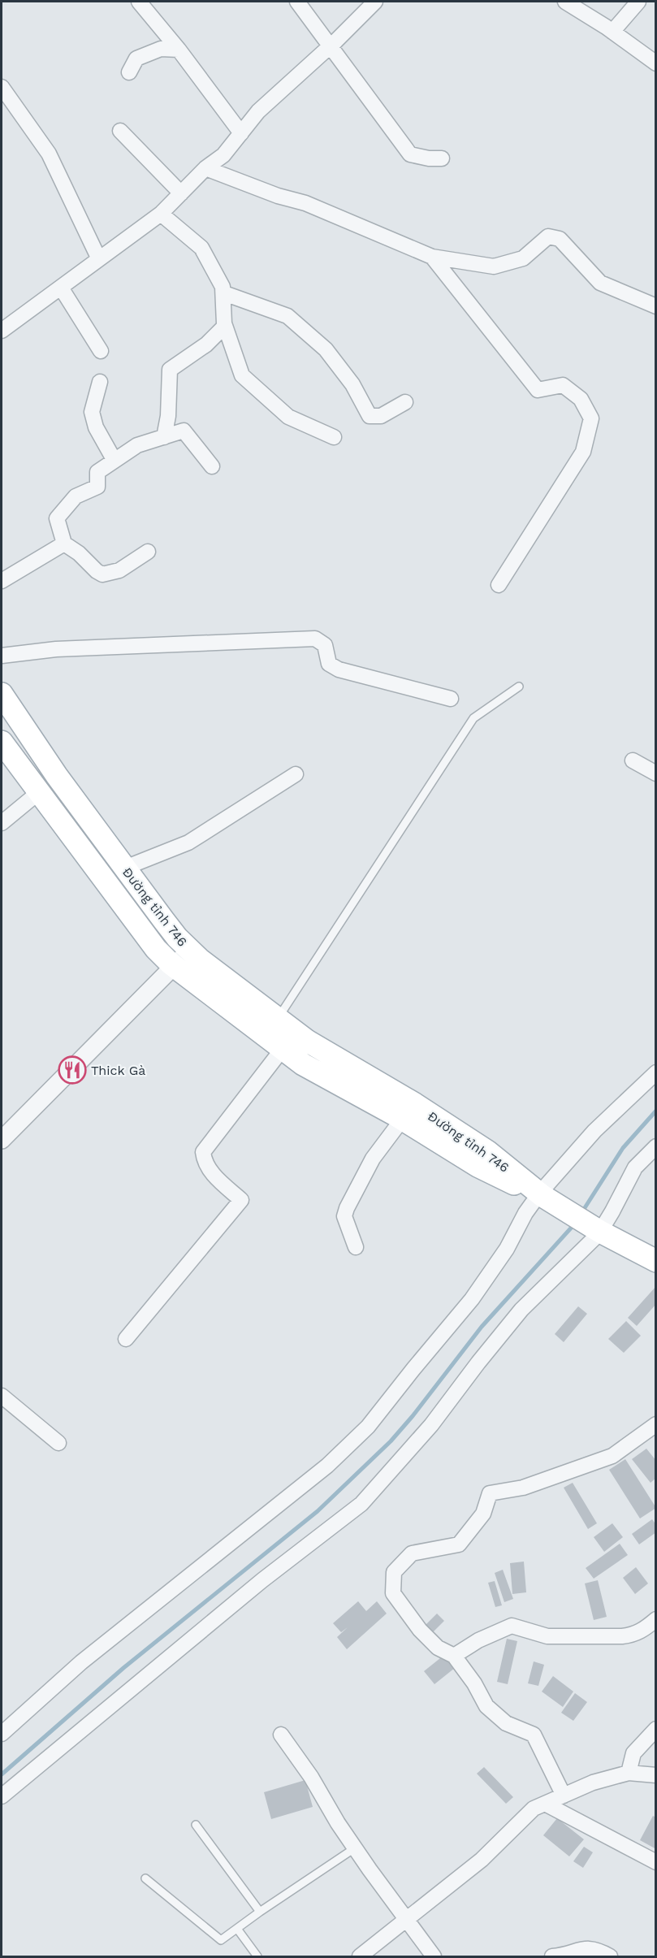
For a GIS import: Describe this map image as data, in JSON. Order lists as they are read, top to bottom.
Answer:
{
  "streets": {
    "main road": ["Đường tỉnh 746"]
  },
  "places": {
    "restaurant": ["Thick Gà"]
  }
}
